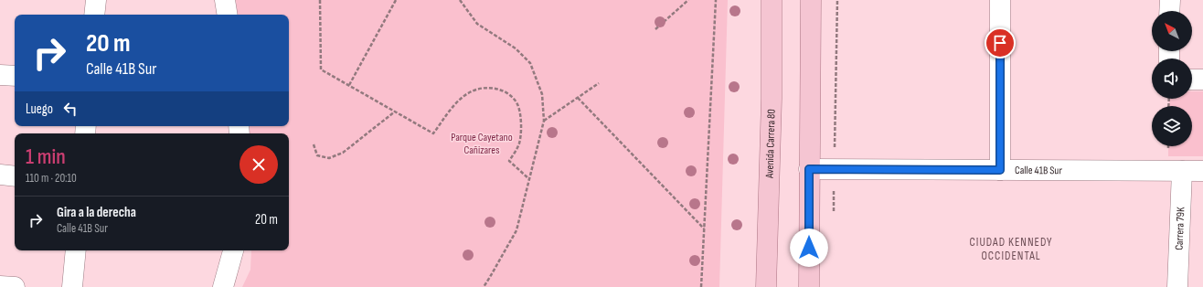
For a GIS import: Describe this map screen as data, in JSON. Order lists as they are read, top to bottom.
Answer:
{
  "streets": {
    "main road": ["Avenida Carrera 80"],
    "street": ["Calle 41B Sur", "Carrera 79K"]
  },
  "crossings": [
    ["Calle 41B Sur", "Carrera 79K"]
  ],
  "districts": ["CIUDAD KENNEDY OCCIDENTAL"],
  "parks": ["Parque Cayetano Cañizares"],
  "north": "top left",
  "page": {
    "turn": ["20 m", "Calle 41B Sur"],
    "then": "Luego",
    "heading": ["1 min", "110 m · 20:10"],
    "list": [
      {
        "name": "Gira a la derecha",
        "note": "Calle 41B Sur",
        "value": "20 m"
      }
    ]
  }
}
